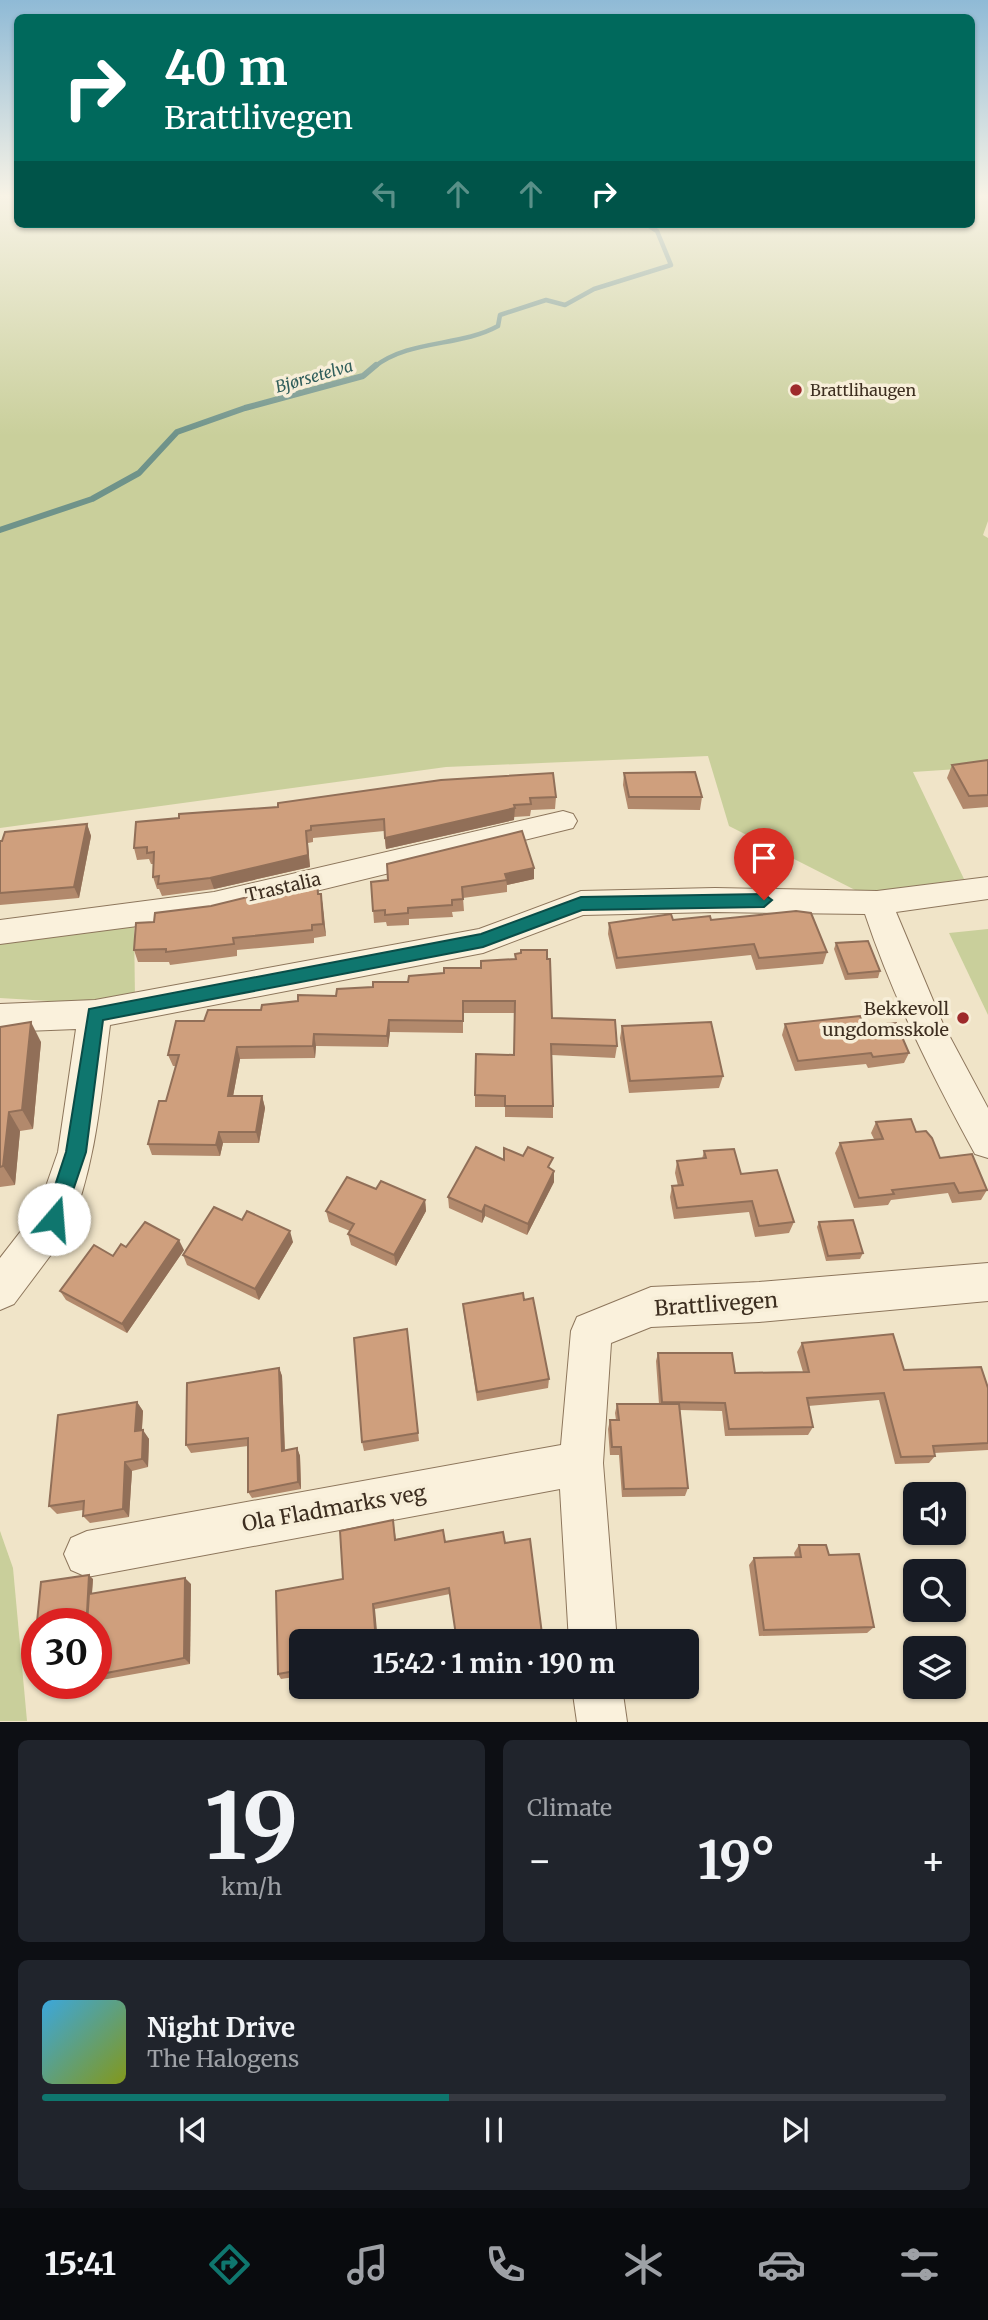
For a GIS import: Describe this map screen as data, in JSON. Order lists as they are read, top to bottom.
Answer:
{
  "streets": {
    "street": ["Trastalia", "Brattlivegen", "Ola Fladmarks veg"]
  },
  "crossings": [
    ["Brattlivegen", "Ola Fladmarks veg"]
  ],
  "water": ["Bjørsetelva"],
  "places": ["Brattlihaugen", "Bekkevoll ungdomsskole"],
  "page": {
    "turn": ["40 m", "Brattlivegen"],
    "limit": "30",
    "trip": "15:42 · 1 min · 190 m",
    "tile": [
      ["19", "km/h"],
      "Climate"
    ],
    "heat": ["−", "19°", "+"],
    "song": ["Night Drive", "The Halogens"],
    "tabs": "15:41"
  }
}
